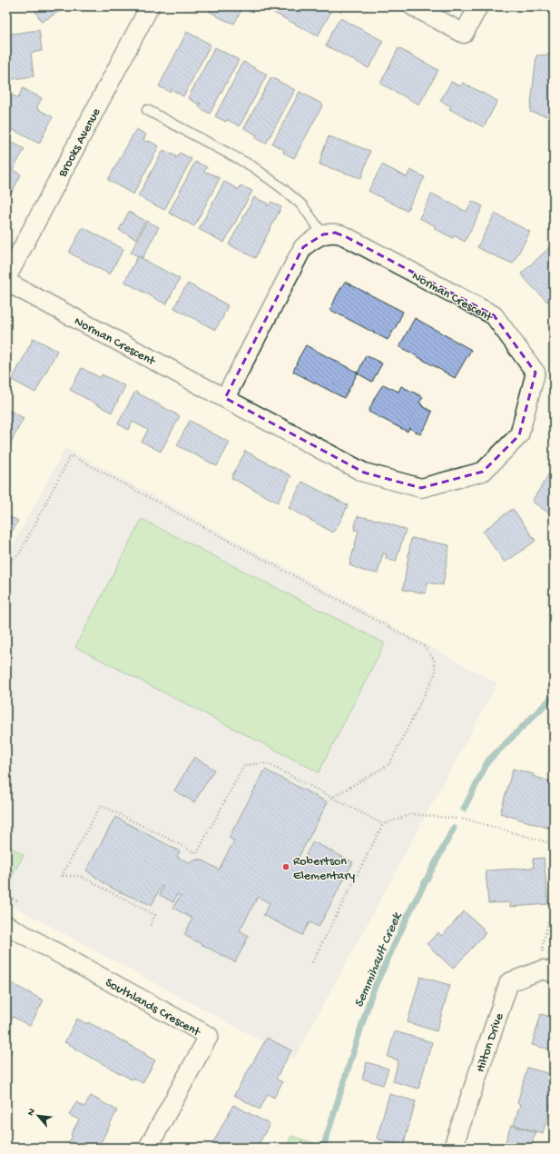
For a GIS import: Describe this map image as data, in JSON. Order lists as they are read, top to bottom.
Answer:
{
  "streets": {
    "street": [
      "Brooks Avenue",
      "Norman Crescent",
      "Southlands Crescent",
      "Hilton Drive"
    ]
  },
  "water": ["Semmihault Creek"],
  "places": ["Robertson Elementary"],
  "north": "top left"
}
